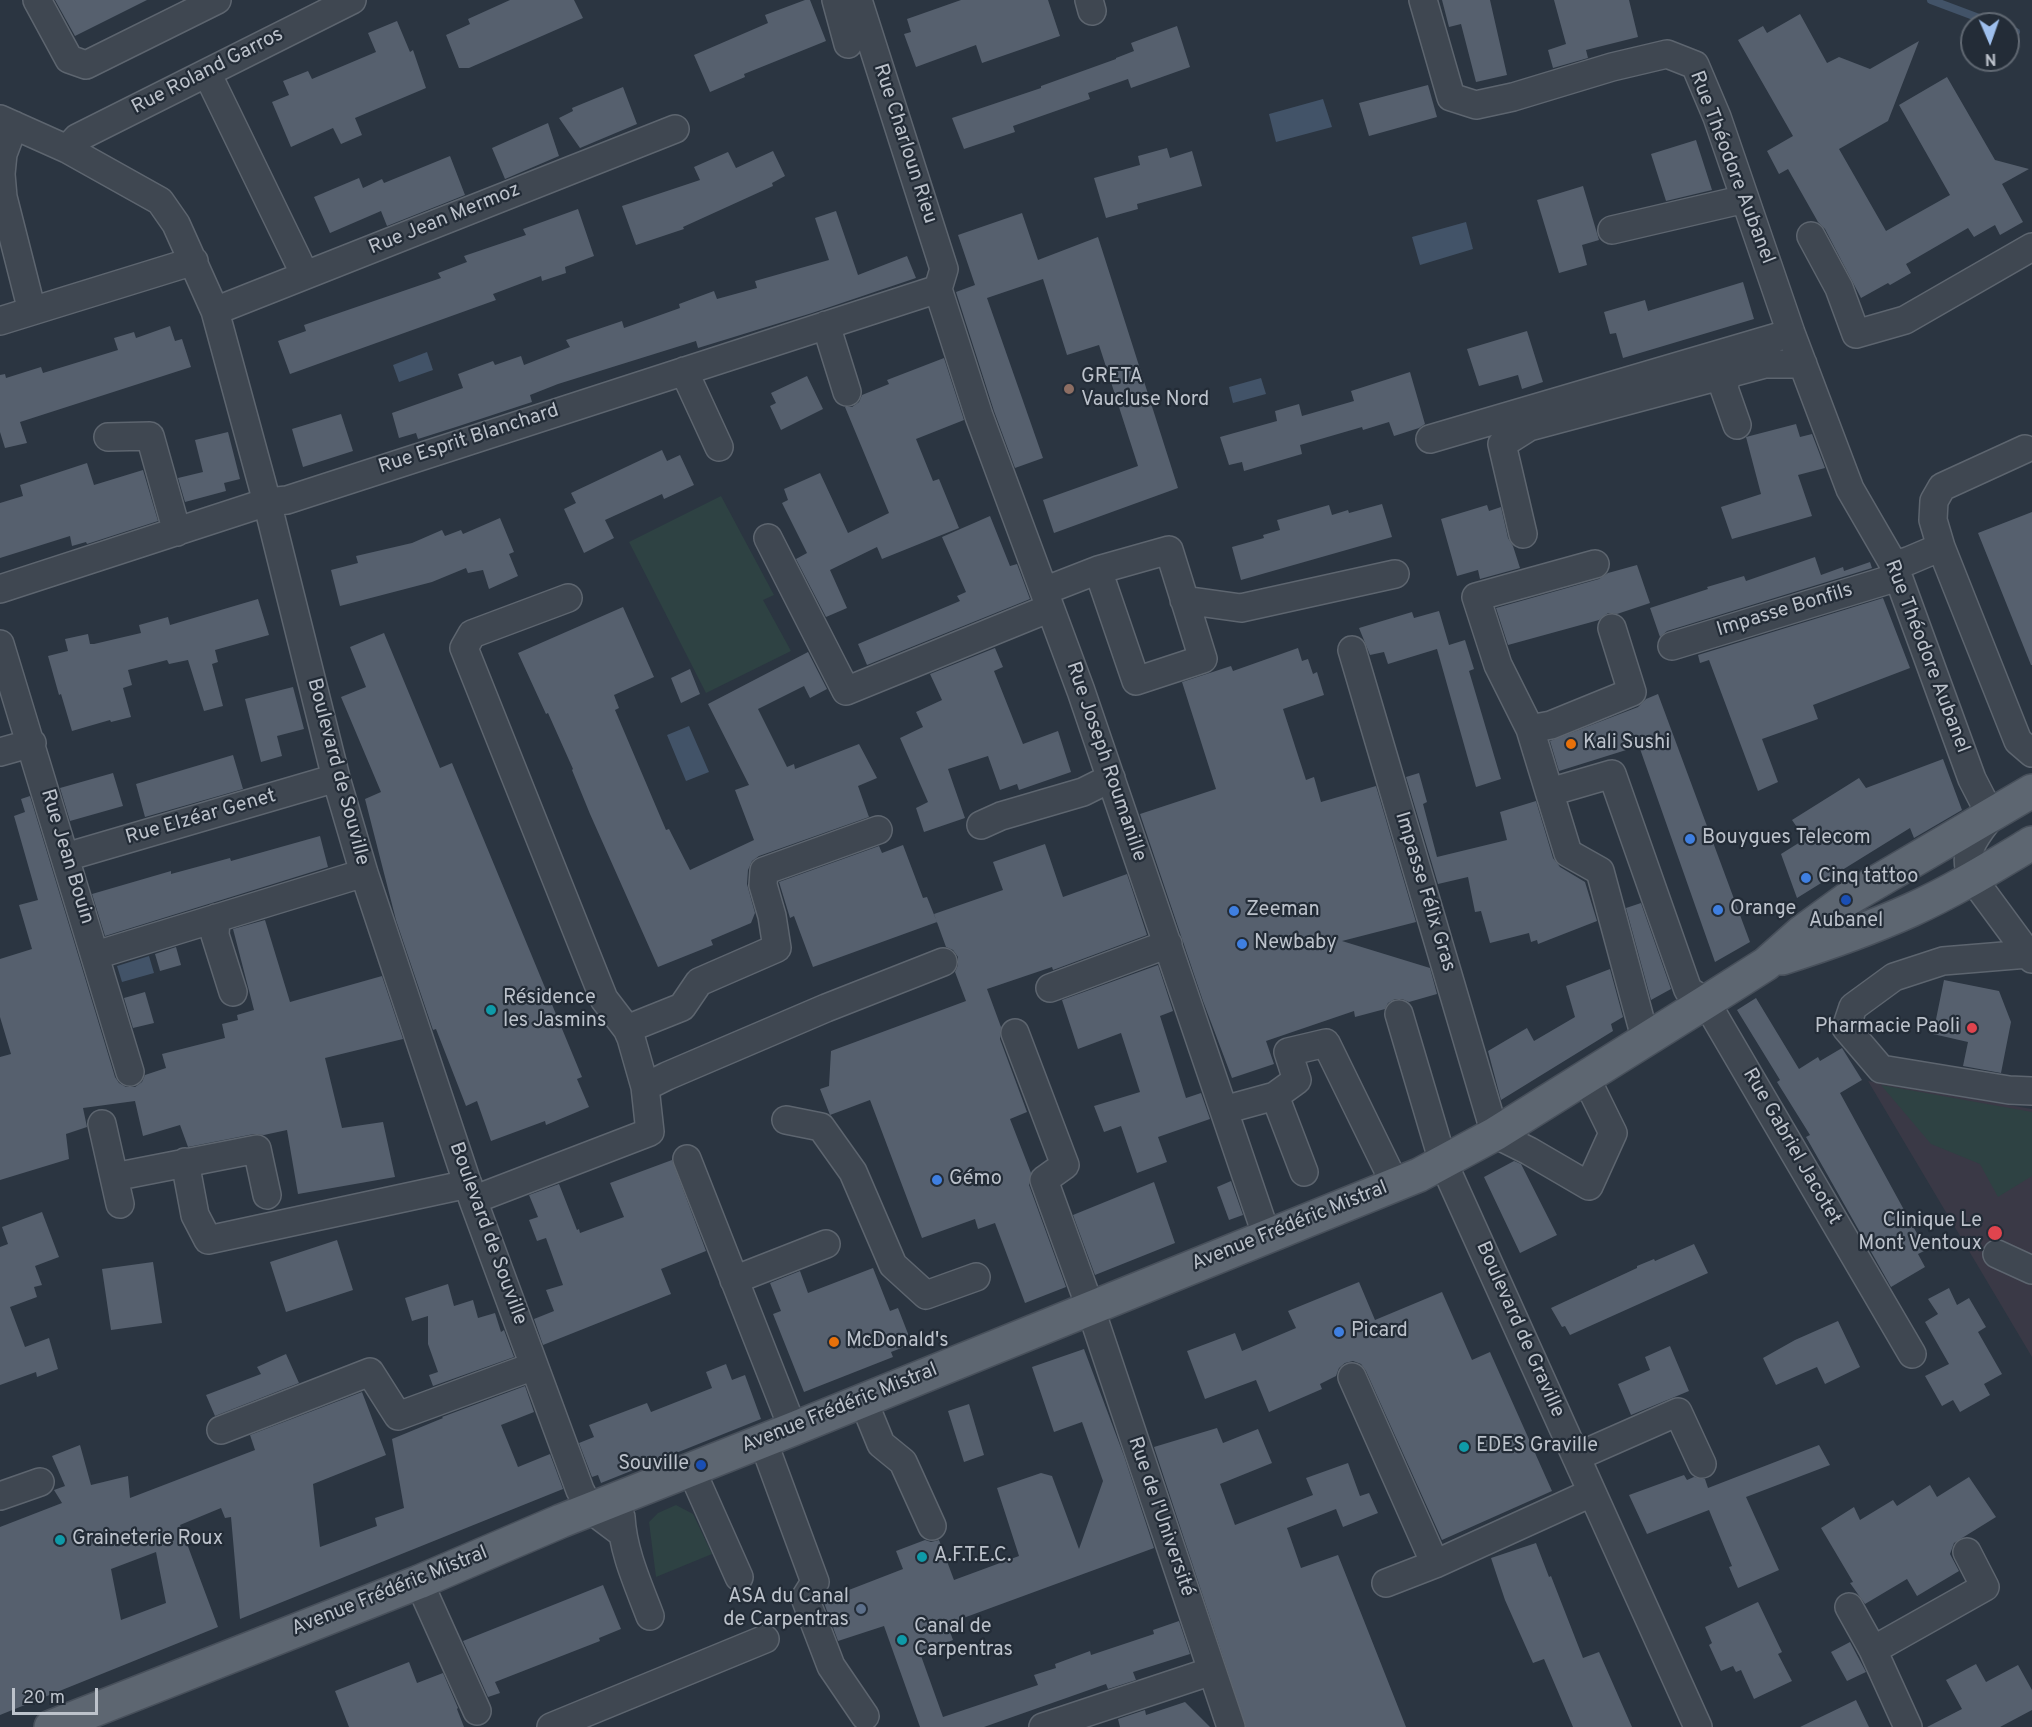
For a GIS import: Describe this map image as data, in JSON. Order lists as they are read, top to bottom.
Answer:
{
  "streets": {
    "main road": ["Avenue Frédéric Mistral"],
    "street": [
      "Rue Roland Garros",
      "Rue Charloun Rieu",
      "Rue Théodore Aubanel",
      "Rue Jean Mermoz",
      "Rue Esprit Blanchard",
      "Impasse Bonfils",
      "Rue Joseph Roumanille",
      "Boulevard de Souville",
      "Rue Elzéar Genet",
      "Rue Jean Bouin",
      "Impasse Félix Gras",
      "Rue Gabriel Jacotet",
      "Boulevard de Graville",
      "Rue de l'Université"
    ]
  },
  "crossings": [
    ["Rue Roland Garros", "Boulevard de Souville"],
    ["Rue Charloun Rieu", "Rue Esprit Blanchard"],
    ["Rue Charloun Rieu", "Rue Joseph Roumanille"],
    ["Rue Théodore Aubanel", "Impasse Bonfils"],
    ["Rue Théodore Aubanel", "Avenue Frédéric Mistral"],
    ["Rue Jean Mermoz", "Boulevard de Souville"],
    ["Rue Esprit Blanchard", "Rue Joseph Roumanille"],
    ["Rue Esprit Blanchard", "Boulevard de Souville"],
    ["Rue Joseph Roumanille", "Avenue Frédéric Mistral"],
    ["Boulevard de Souville", "Rue Elzéar Genet"],
    ["Boulevard de Souville", "Avenue Frédéric Mistral"],
    ["Rue Elzéar Genet", "Rue Jean Bouin"],
    ["Impasse Félix Gras", "Avenue Frédéric Mistral"],
    ["Rue Gabriel Jacotet", "Avenue Frédéric Mistral"],
    ["Avenue Frédéric Mistral", "Boulevard de Graville"],
    ["Avenue Frédéric Mistral", "Rue de l'Université"]
  ],
  "places": [
    "GRETA Vaucluse Nord",
    "Kali Sushi",
    "Bouygues Telecom",
    "Cinq tattoo",
    "Aubanel",
    "Orange",
    "Zeeman",
    "Newbaby",
    "Résidence les Jasmins",
    "Pharmacie Paoli",
    "Gémo",
    "Clinique Le Mont Ventoux",
    "Picard",
    "McDonald's",
    "EDES Graville",
    "Souville",
    "Graineterie Roux",
    "A.F.T.E.C.",
    "ASA du Canal de Carpentras",
    "Canal de Carpentras"
  ],
  "scale_bar": "20 m",
  "north": "bottom"
}
